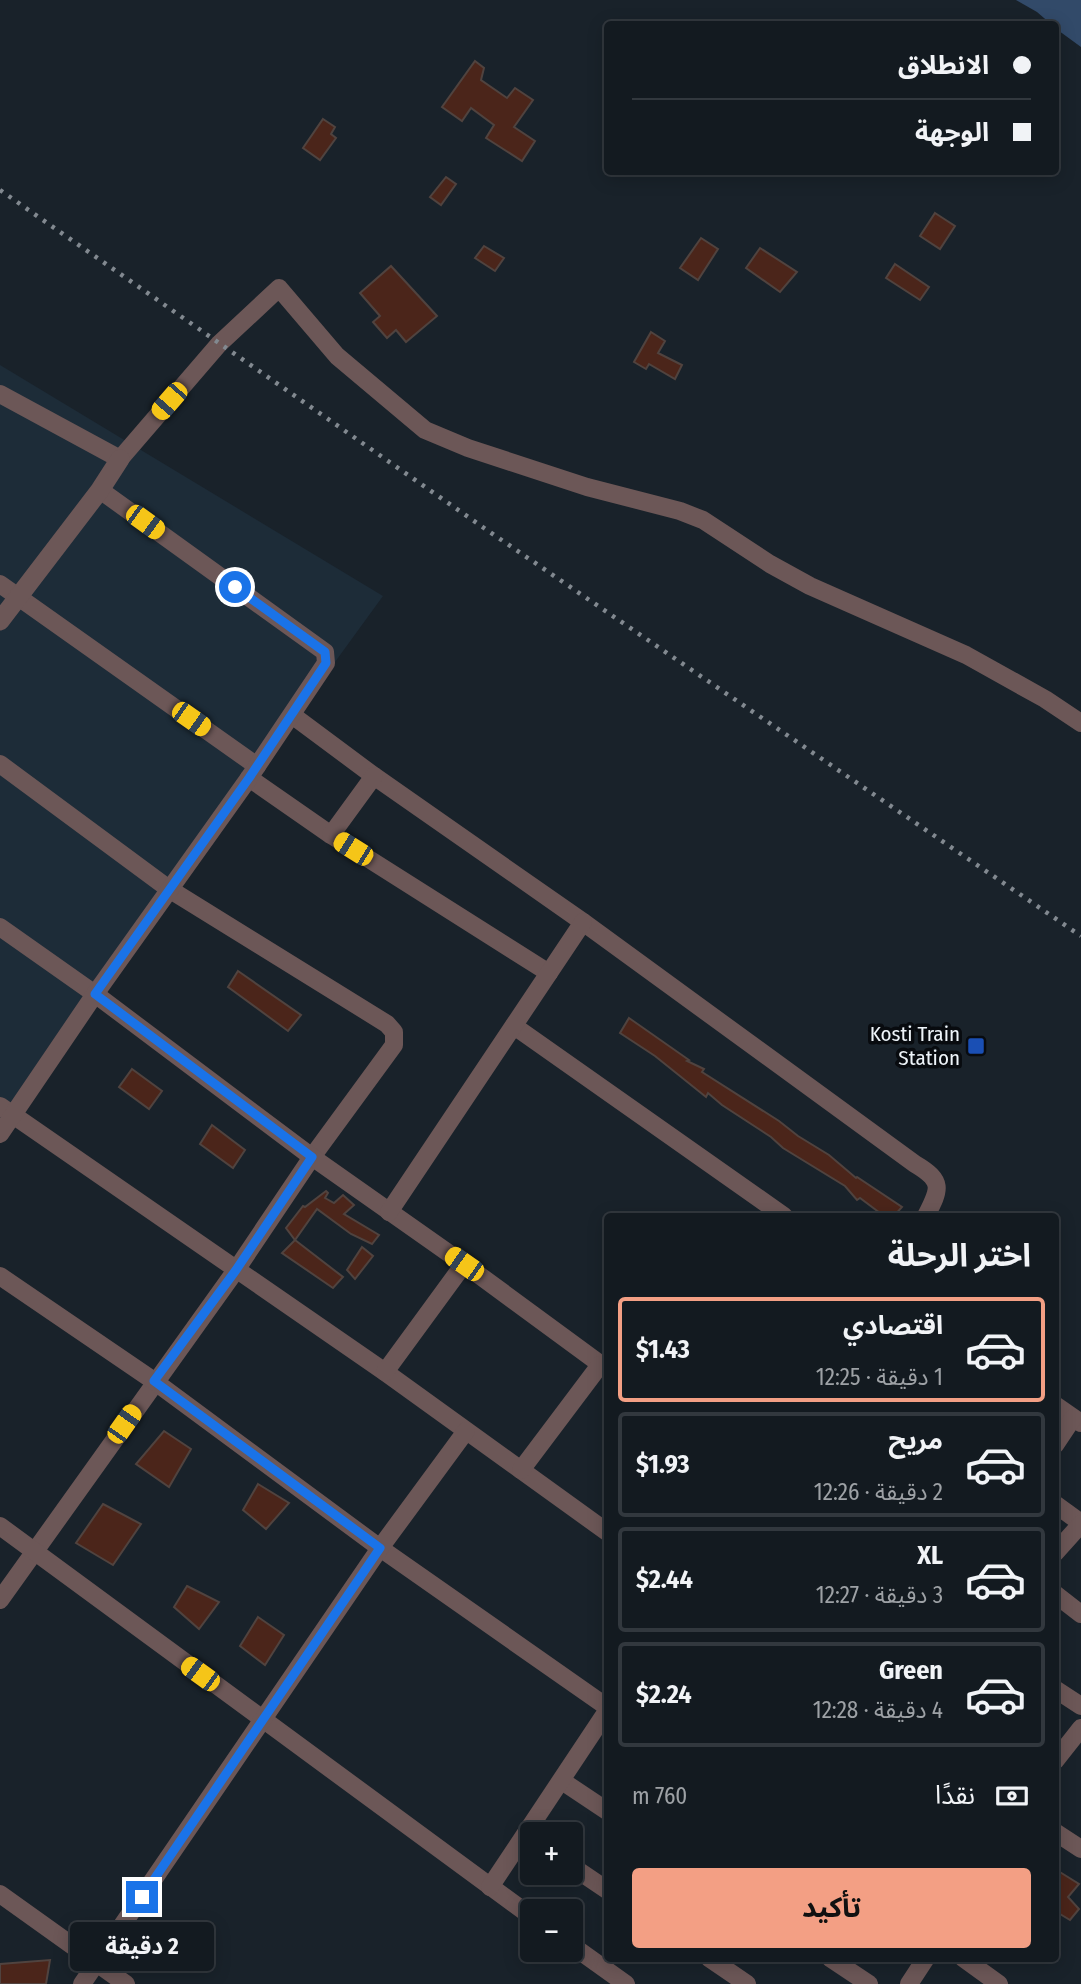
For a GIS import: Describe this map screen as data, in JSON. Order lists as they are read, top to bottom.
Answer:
{
  "places": {
    "transit": ["Kosti Train Station"]
  },
  "page": {
    "banner": ["الانطلاق", "الوجهة"],
    "heading": "اختر الرحلة",
    "list": [
      {
        "name": "اقتصادي",
        "note": "1 دقيقة · 12:25",
        "value": "$1.43"
      },
      {
        "name": "مريح",
        "note": "2 دقيقة · 12:26",
        "value": "$1.93"
      },
      {
        "name": "XL",
        "note": "3 دقيقة · 12:27",
        "value": "$2.44"
      },
      {
        "name": "Green",
        "note": "4 دقيقة · 12:28",
        "value": "$2.24"
      }
    ],
    "pay": ["نقدًا", "760 m"],
    "map_buttons": ["+", "−"],
    "buttons": "تأكيد",
    "bubble": "2 دقيقة"
  }
}
